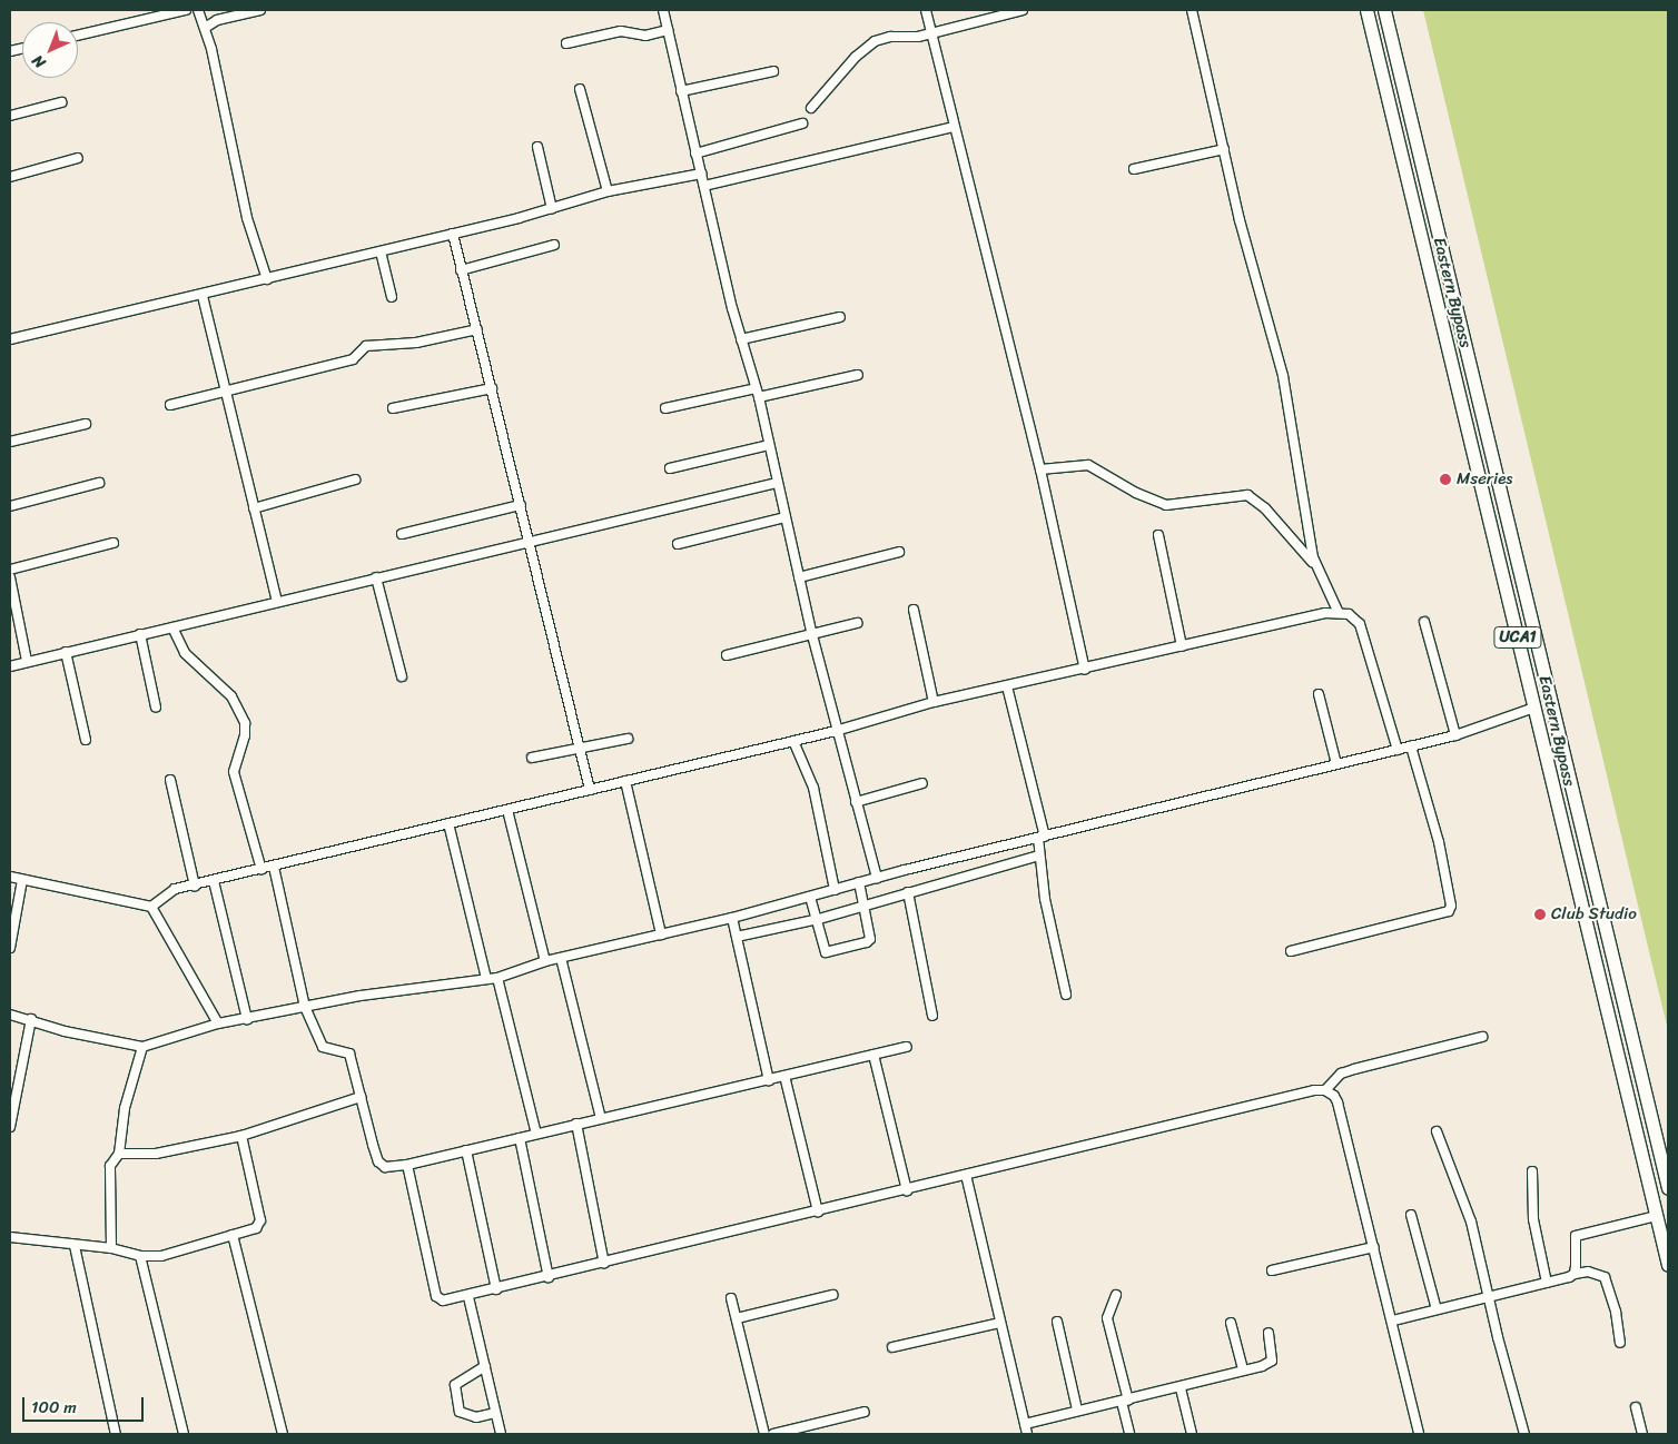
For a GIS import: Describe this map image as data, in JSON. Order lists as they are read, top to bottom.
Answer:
{
  "streets": {
    "main road": ["Eastern Bypass", "UCA1"]
  },
  "places": ["Mseries", "Club Studio"],
  "scale_bar": "100 m",
  "north": "bottom left"
}
